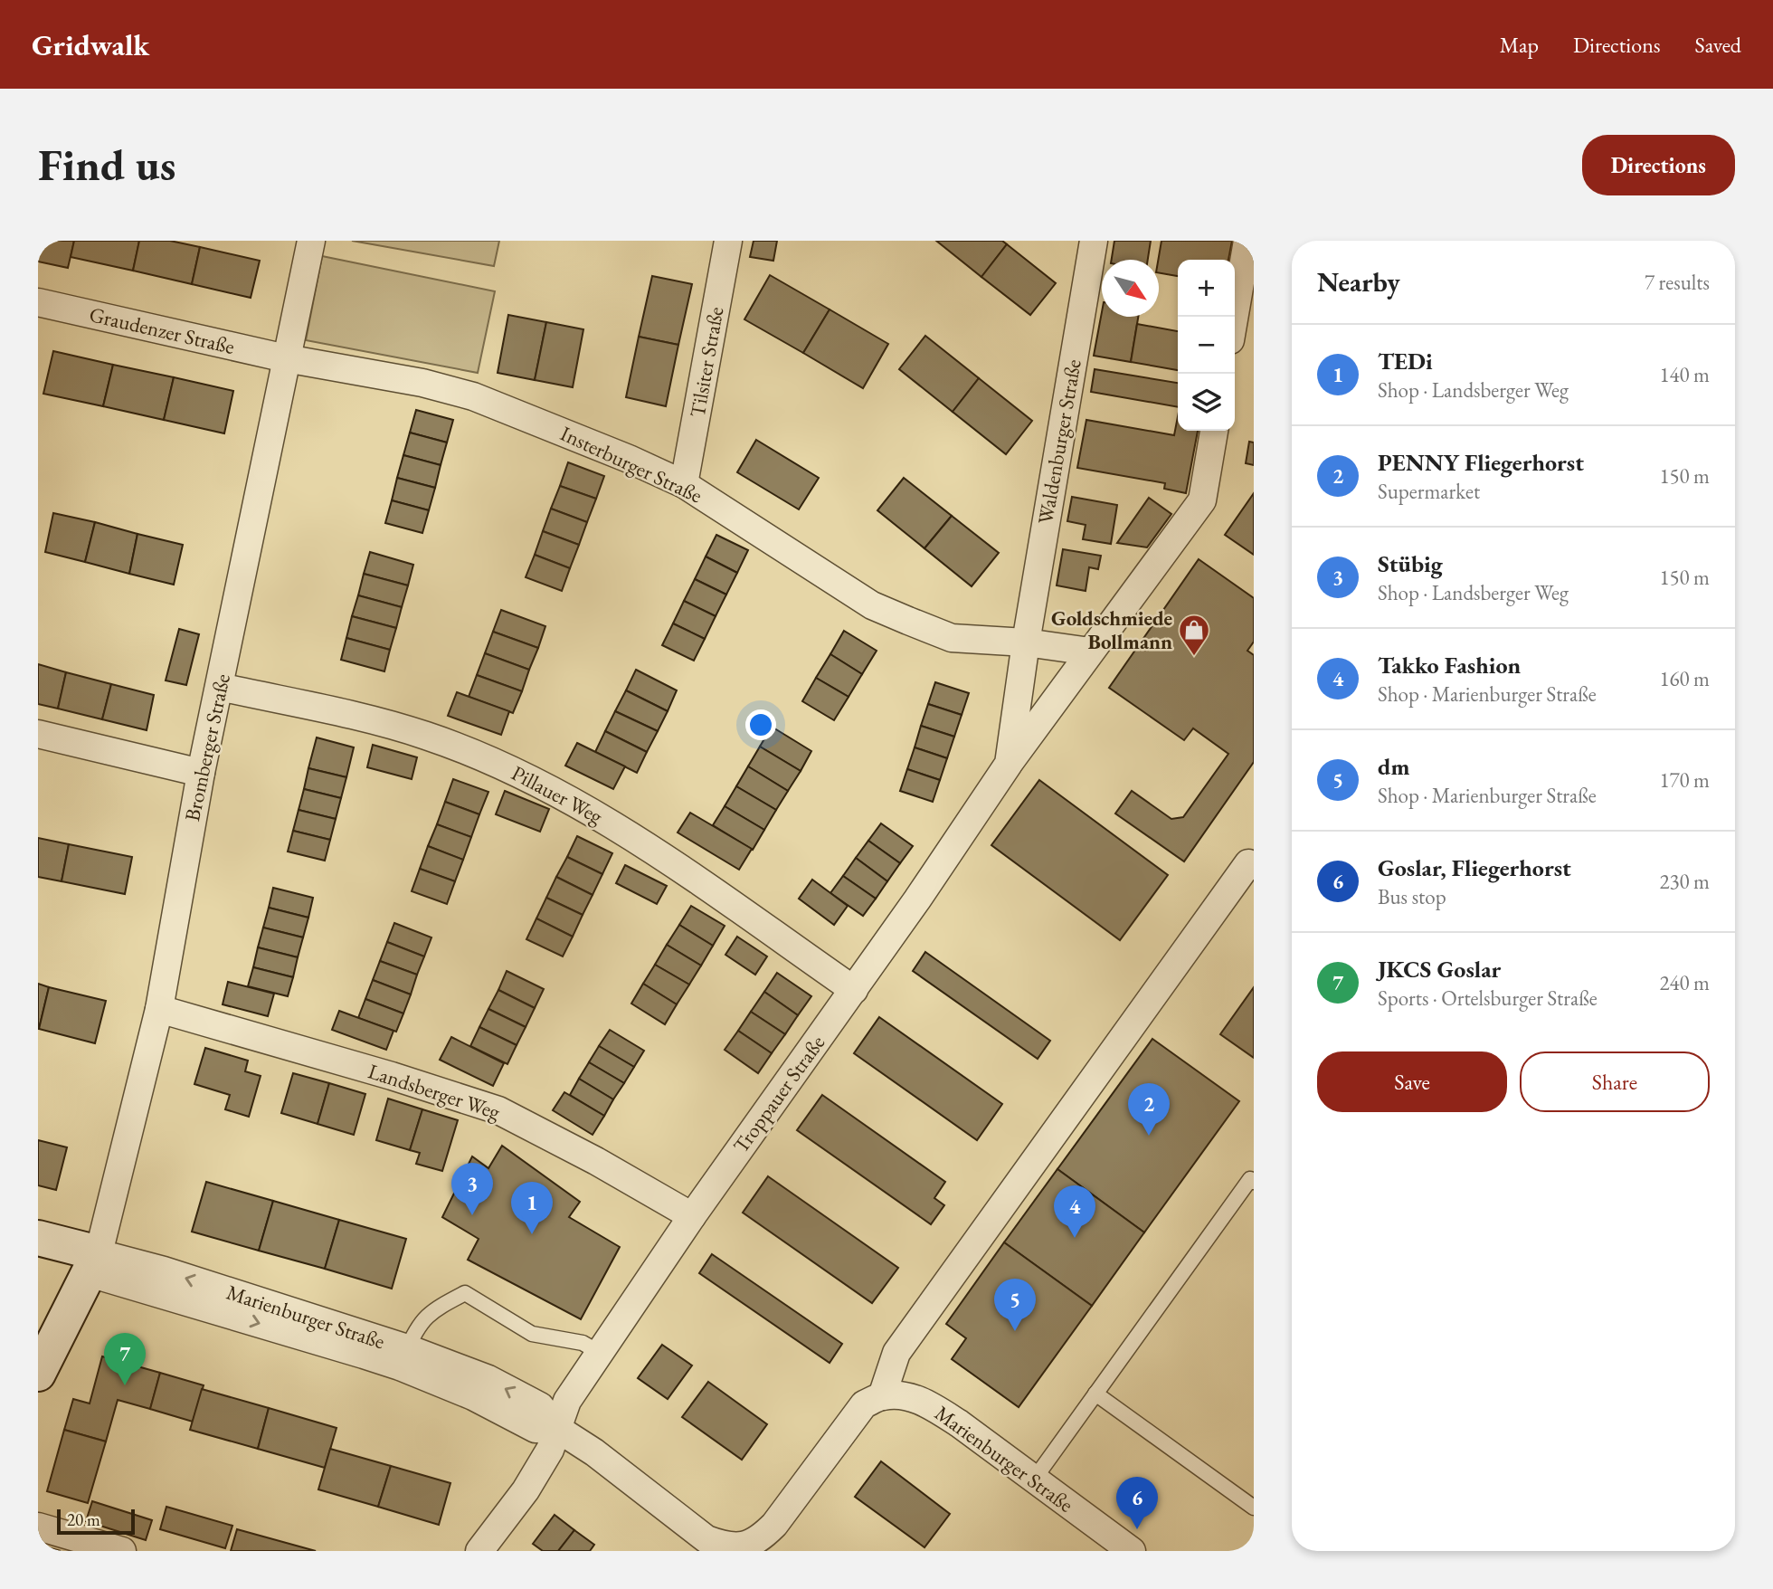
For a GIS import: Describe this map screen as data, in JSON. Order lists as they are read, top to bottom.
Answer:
{
  "streets": {
    "street": [
      "Graudenzer Straße",
      "Tilsiter Straße",
      "Waldenburger Straße",
      "Insterburger Straße",
      "Bromberger Straße",
      "Pillauer Weg",
      "Landsberger Weg",
      "Troppauer Straße",
      "Marienburger Straße"
    ]
  },
  "crossings": [
    ["Graudenzer Straße", "Insterburger Straße"],
    ["Graudenzer Straße", "Bromberger Straße"],
    ["Tilsiter Straße", "Insterburger Straße"],
    ["Waldenburger Straße", "Insterburger Straße"],
    ["Waldenburger Straße", "Troppauer Straße"],
    ["Insterburger Straße", "Bromberger Straße"],
    ["Insterburger Straße", "Troppauer Straße"],
    ["Bromberger Straße", "Pillauer Weg"],
    ["Bromberger Straße", "Landsberger Weg"],
    ["Bromberger Straße", "Marienburger Straße"],
    ["Pillauer Weg", "Troppauer Straße"],
    ["Landsberger Weg", "Troppauer Straße"],
    ["Troppauer Straße", "Marienburger Straße"]
  ],
  "places": {
    "shop": ["Goldschmiede Bollmann"]
  },
  "scale_bar": "20 m",
  "north": "bottom right",
  "page": {
    "header": "Gridwalk",
    "nav": ["Map", "Directions", "Saved"],
    "buttons": [
      "Directions",
      ["Save", "Share"]
    ],
    "title": "Find us",
    "heading": ["Nearby", "7 results"],
    "map_buttons": ["+", "−"],
    "list": [
      {
        "mark": "1",
        "name": "TEDi",
        "note": "Shop · Landsberger Weg",
        "value": "140 m"
      },
      {
        "mark": "2",
        "name": "PENNY Fliegerhorst",
        "note": "Supermarket",
        "value": "150 m"
      },
      {
        "mark": "3",
        "name": "Stübig",
        "note": "Shop · Landsberger Weg",
        "value": "150 m"
      },
      {
        "mark": "4",
        "name": "Takko Fashion",
        "note": "Shop · Marienburger Straße",
        "value": "160 m"
      },
      {
        "mark": "5",
        "name": "dm",
        "note": "Shop · Marienburger Straße",
        "value": "170 m"
      },
      {
        "mark": "6",
        "name": "Goslar, Fliegerhorst",
        "note": "Bus stop",
        "value": "230 m"
      },
      {
        "mark": "7",
        "name": "JKCS Goslar",
        "note": "Sports · Ortelsburger Straße",
        "value": "240 m"
      }
    ],
    "pins": [
      "2",
      "3",
      "1",
      "4",
      "5",
      "7",
      "6"
    ],
    "scale": "20 m"
  }
}
